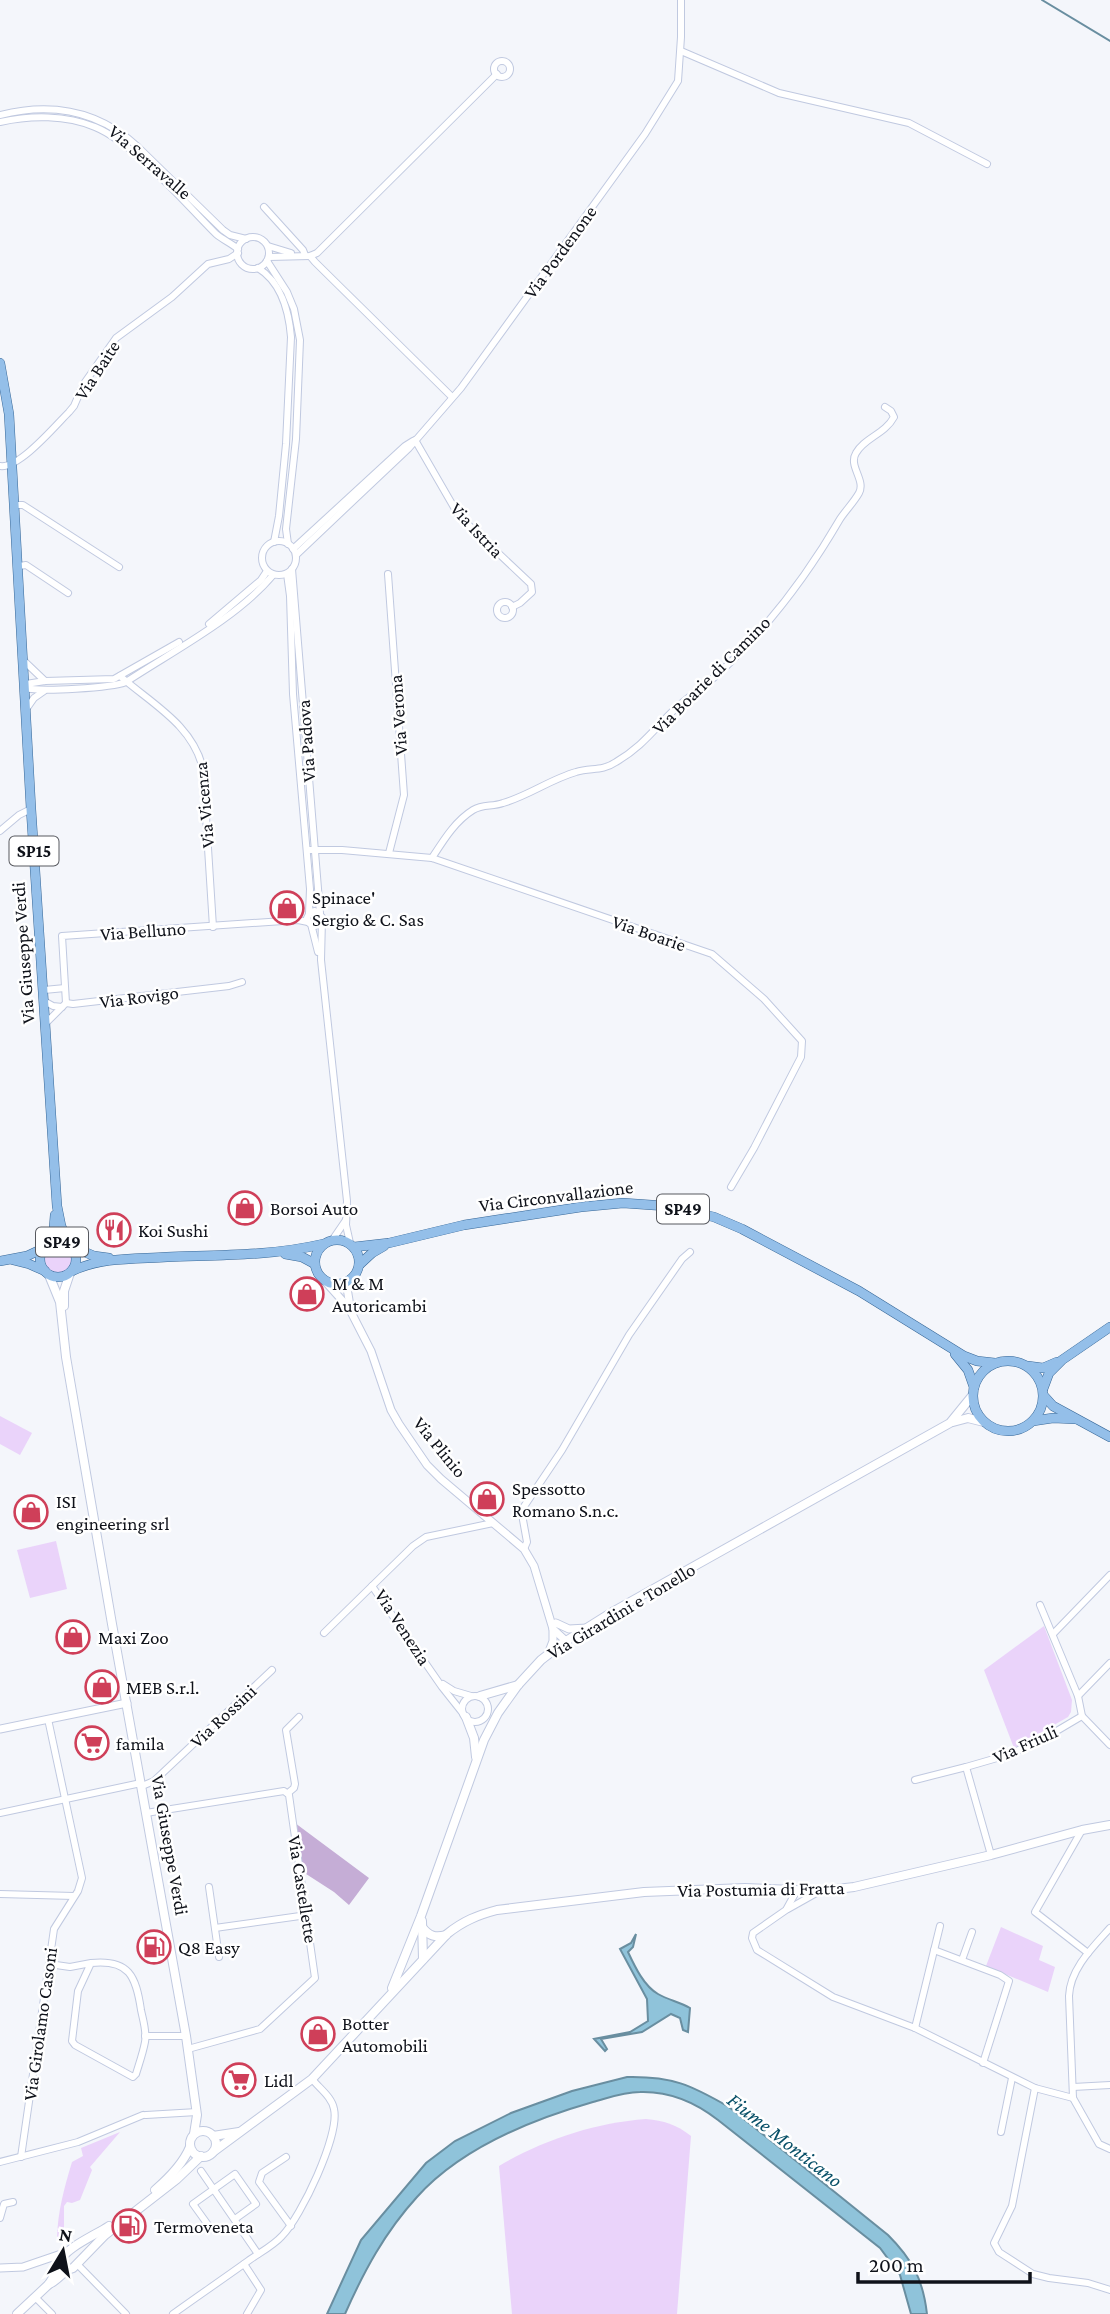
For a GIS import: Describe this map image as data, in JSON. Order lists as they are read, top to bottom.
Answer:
{
  "streets": {
    "main road": [
      "SP15",
      "Via Giuseppe Verdi",
      "Via Circonvallazione",
      "SP49",
      "Via Girardini e Tonello",
      "Via Postumia di Fratta"
    ],
    "street": [
      "Via Serravalle",
      "Via Pordenone",
      "Via Baite",
      "Via Istria",
      "Via Boarie di Camino",
      "Via Verona",
      "Via Padova",
      "Via Vicenza",
      "Via Belluno",
      "Via Boarie",
      "Via Rovigo",
      "Via Plinio",
      "Via Venezia",
      "Via Rossini",
      "Via Friuli",
      "Via Castellette",
      "Via Girolamo Casoni"
    ]
  },
  "crossings": [
    ["Via Serravalle", "Via Baite"],
    ["Via Pordenone", "Via Istria"],
    ["Via Pordenone", "Via Padova"],
    ["Via Baite", "Via Giuseppe Verdi"],
    ["Via Boarie di Camino", "Via Boarie"],
    ["Via Verona", "Via Boarie"],
    ["Via Padova", "Via Belluno"],
    ["Via Padova", "Via Boarie"],
    ["Via Vicenza", "Via Belluno"],
    ["Via Giuseppe Verdi", "SP49"],
    ["Via Giuseppe Verdi", "Via Rossini"],
    ["Via Giuseppe Verdi", "Via Castellette"],
    ["Via Giuseppe Verdi", "Via Postumia di Fratta"],
    ["Via Circonvallazione", "SP49"],
    ["Via Circonvallazione", "Via Plinio"],
    ["Via Circonvallazione", "Via Girardini e Tonello"],
    ["SP49", "Via Plinio"],
    ["SP49", "Via Girardini e Tonello"],
    ["Via Plinio", "Via Girardini e Tonello"],
    ["Via Plinio", "Via Venezia"],
    ["Via Girardini e Tonello", "Via Venezia"],
    ["Via Girardini e Tonello", "Via Postumia di Fratta"],
    ["Via Friuli", "Via Postumia di Fratta"]
  ],
  "water": ["Fiume Monticano"],
  "places": {
    "shop": [
      "Spinace' Sergio & C. Sas",
      "Borsoi Auto",
      "M & M Autoricambi",
      "Spessotto Romano S.n.c.",
      "ISI engineering srl",
      "Maxi Zoo",
      "MEB S.r.l.",
      "Botter Automobili"
    ],
    "restaurant": ["Koi Sushi"],
    "supermarket": ["famila", "Lidl"],
    "fuel station": ["Q8 Easy", "Termoveneta"]
  },
  "scale_bar": "200 m",
  "north": "top"
}
